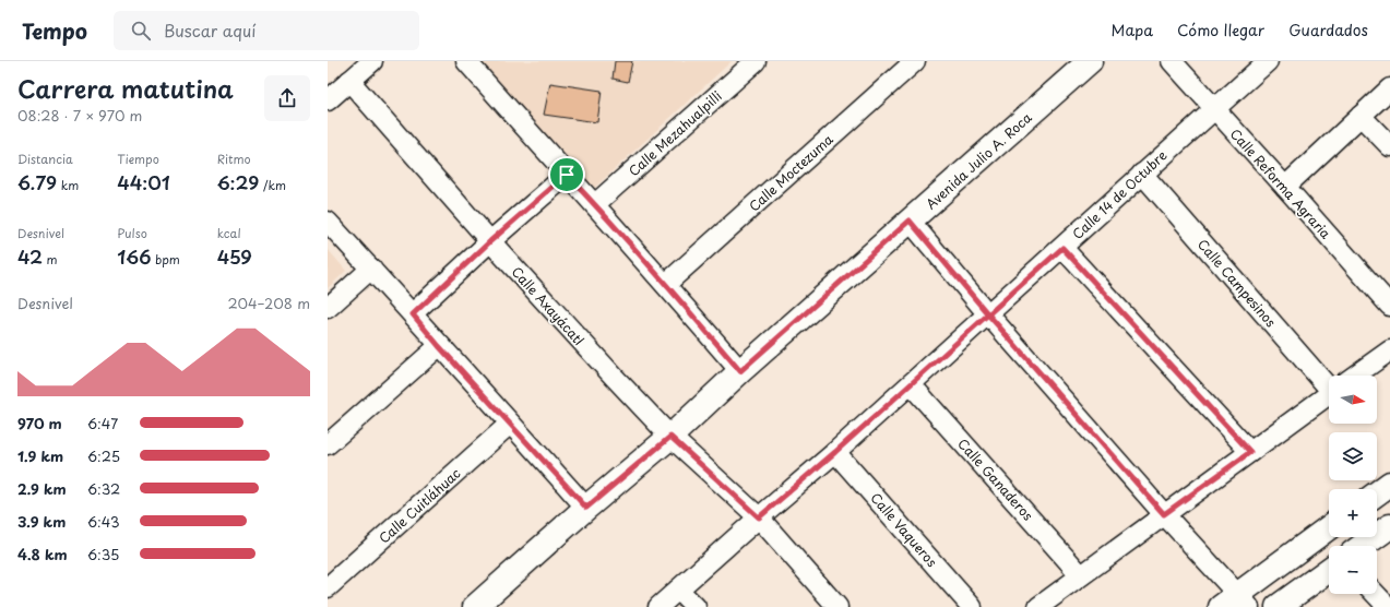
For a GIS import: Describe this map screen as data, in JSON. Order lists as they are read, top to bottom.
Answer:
{
  "streets": {
    "street": [
      "Calle Mezahualpilli",
      "Avenida Julio A. Roca",
      "Calle Moctezuma",
      "Calle Reforma Agraria",
      "Calle 14 de Octubre",
      "Calle Campesinos",
      "Calle Axayácatl",
      "Calle Ganaderos",
      "Calle Cuitláhuac",
      "Calle Vaqueros"
    ]
  },
  "crossings": [
    ["Avenida Julio A. Roca", "Calle Axayácatl"],
    ["Calle Reforma Agraria", "Calle 14 de Octubre"],
    ["Calle 14 de Octubre", "Calle Campesinos"],
    ["Calle 14 de Octubre", "Calle Axayácatl"],
    ["Calle 14 de Octubre", "Calle Ganaderos"],
    ["Calle 14 de Octubre", "Calle Vaqueros"]
  ],
  "north": "right",
  "page": {
    "header": "Tempo",
    "search": "Buscar aquí",
    "nav": ["Mapa", "Cómo llegar", "Guardados"],
    "heading": ["Carrera matutina", "08:28 · 7 × 970 m"],
    "stats": [
      ["Distancia", "6.79 km"],
      ["Tiempo", "44:01"],
      ["Ritmo", "6:29 /km"],
      ["Desnivel", "42 m"],
      ["Pulso", "166 bpm"],
      ["kcal", "459"]
    ],
    "chart": ["Desnivel", "204–208 m"],
    "map_buttons": ["+", "−"],
    "list": [
      {
        "name": "970 m",
        "note": "6:47"
      },
      {
        "name": "1.9 km",
        "note": "6:25"
      },
      {
        "name": "2.9 km",
        "note": "6:32"
      },
      {
        "name": "3.9 km",
        "note": "6:43"
      },
      {
        "name": "4.8 km",
        "note": "6:35"
      }
    ]
  }
}
